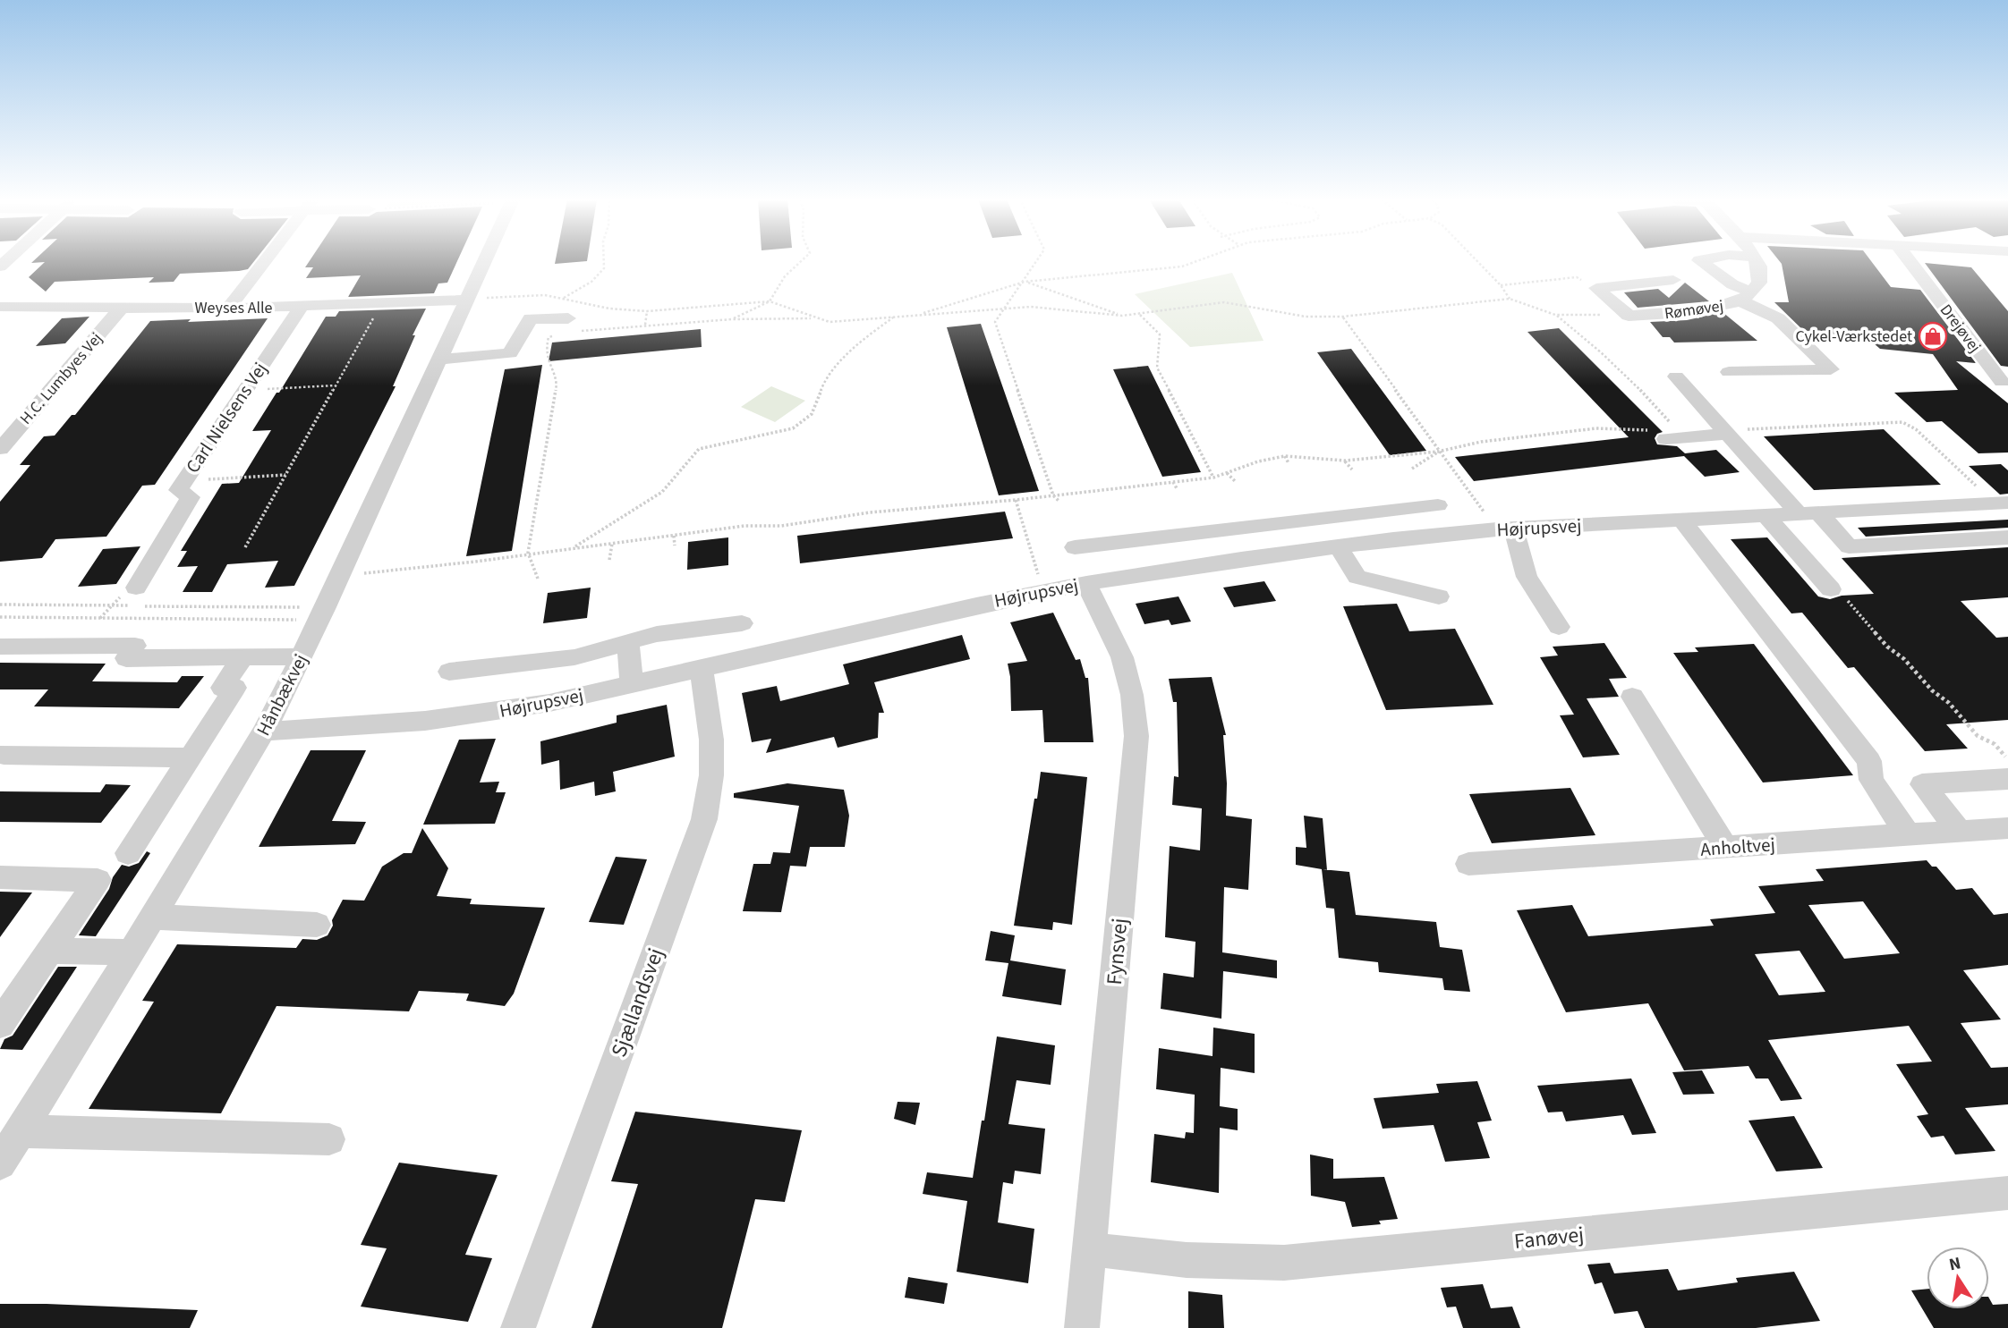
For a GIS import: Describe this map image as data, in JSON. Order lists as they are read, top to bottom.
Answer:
{
  "streets": {
    "street": [
      "Weyses Alle",
      "Rømøvej",
      "Drejøvej",
      "H.C. Lumbyes Vej",
      "Carl Nielsens Vej",
      "Højrupsvej",
      "Hånbækvej",
      "Anholtvej",
      "Fynsvej",
      "Sjællandsvej",
      "Fanøvej"
    ]
  },
  "crossings": [
    ["Weyses Alle", "H.C. Lumbyes Vej"],
    ["Weyses Alle", "Carl Nielsens Vej"],
    ["Weyses Alle", "Hånbækvej"],
    ["Højrupsvej", "Hånbækvej"],
    ["Højrupsvej", "Fynsvej"],
    ["Højrupsvej", "Sjællandsvej"],
    ["Fynsvej", "Fanøvej"]
  ],
  "places": {
    "shop": ["Cykel-Værkstedet"]
  },
  "north": "top"
}
